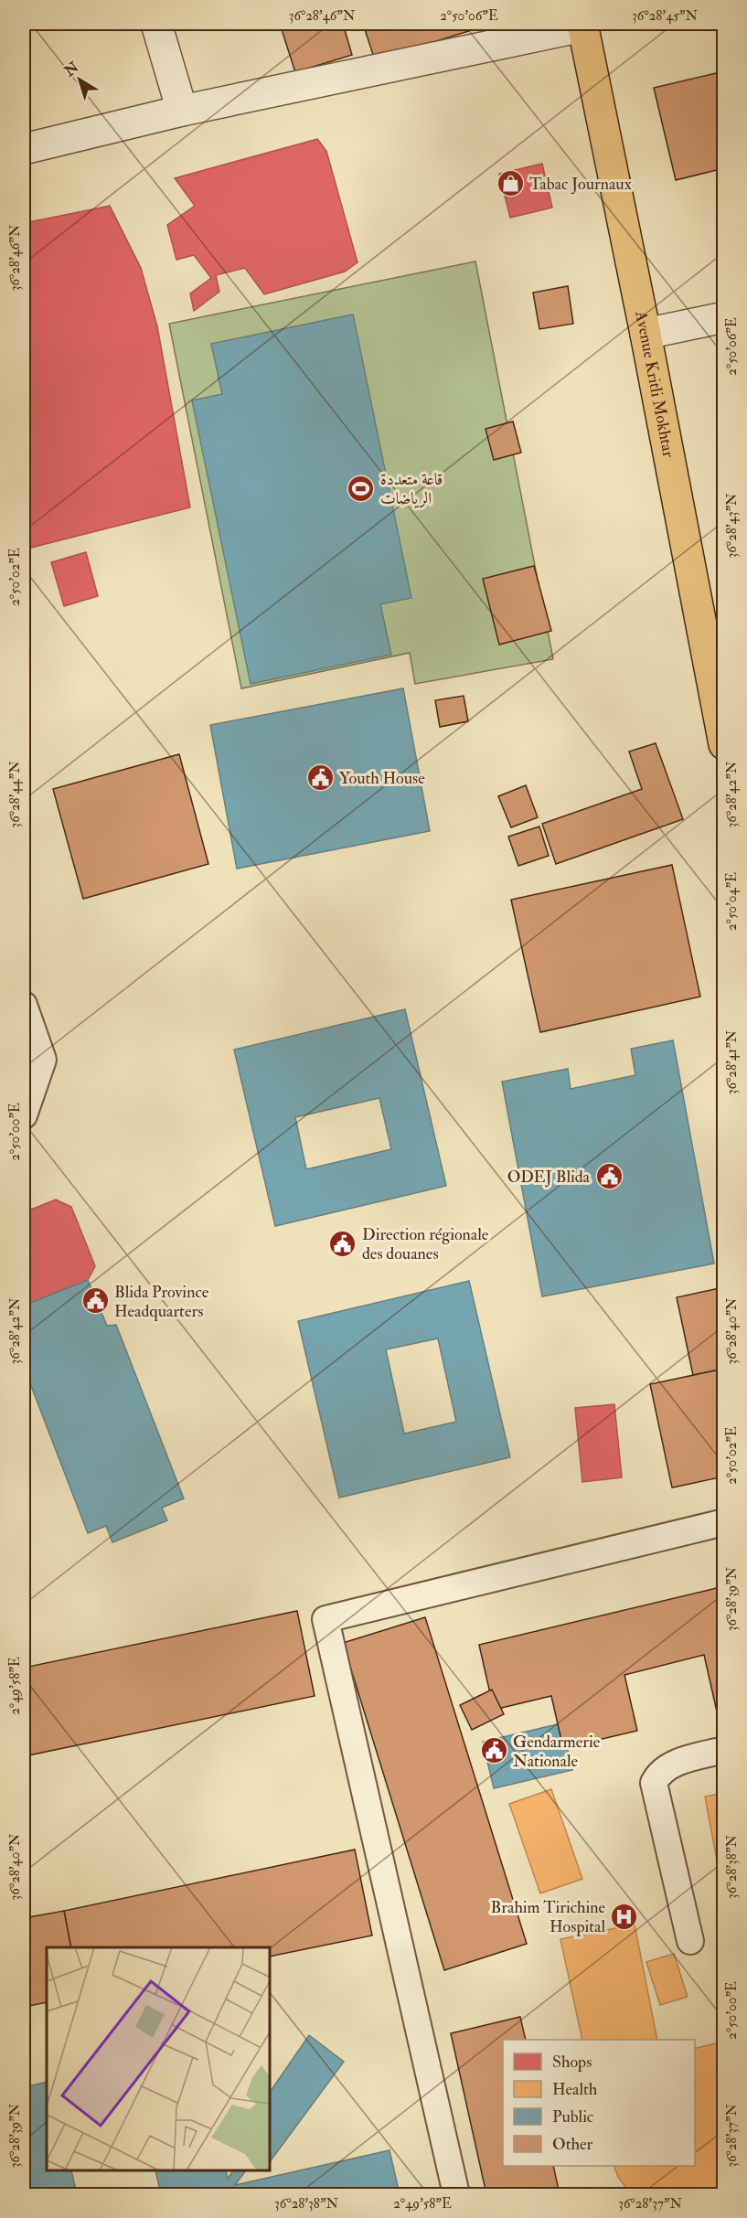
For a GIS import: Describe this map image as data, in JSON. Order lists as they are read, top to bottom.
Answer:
{
  "streets": {
    "main road": ["Avenue Kritli Mokhtar"]
  },
  "places": {
    "shop": ["Tabac Journaux"],
    "sports": ["قاعة متعددة الرياضات"],
    "public building": [
      "Youth House",
      "ODEJ Blida",
      "Direction régionale des douanes",
      "Blida Province Headquarters",
      "Gendarmerie Nationale"
    ],
    "hospital": ["Brahim Tirichine Hospital"]
  },
  "legend": [
    "Shops",
    "Health",
    "Public",
    "Other"
  ],
  "north": "top left",
  "coordinates": [
    "36°28'46\"N",
    "2°50'06\"E",
    "36°28'45\"N",
    "36°28'43\"N",
    "2°50'02\"E",
    "36°28'44\"N",
    "36°28'42\"N",
    "2°50'04\"E",
    "36°28'41\"N",
    "2°50'00\"E",
    "36°28'40\"N",
    "36°28'39\"N",
    "2°49'58\"E",
    "36°28'38\"N",
    "36°28'37\"N"
  ]
}
